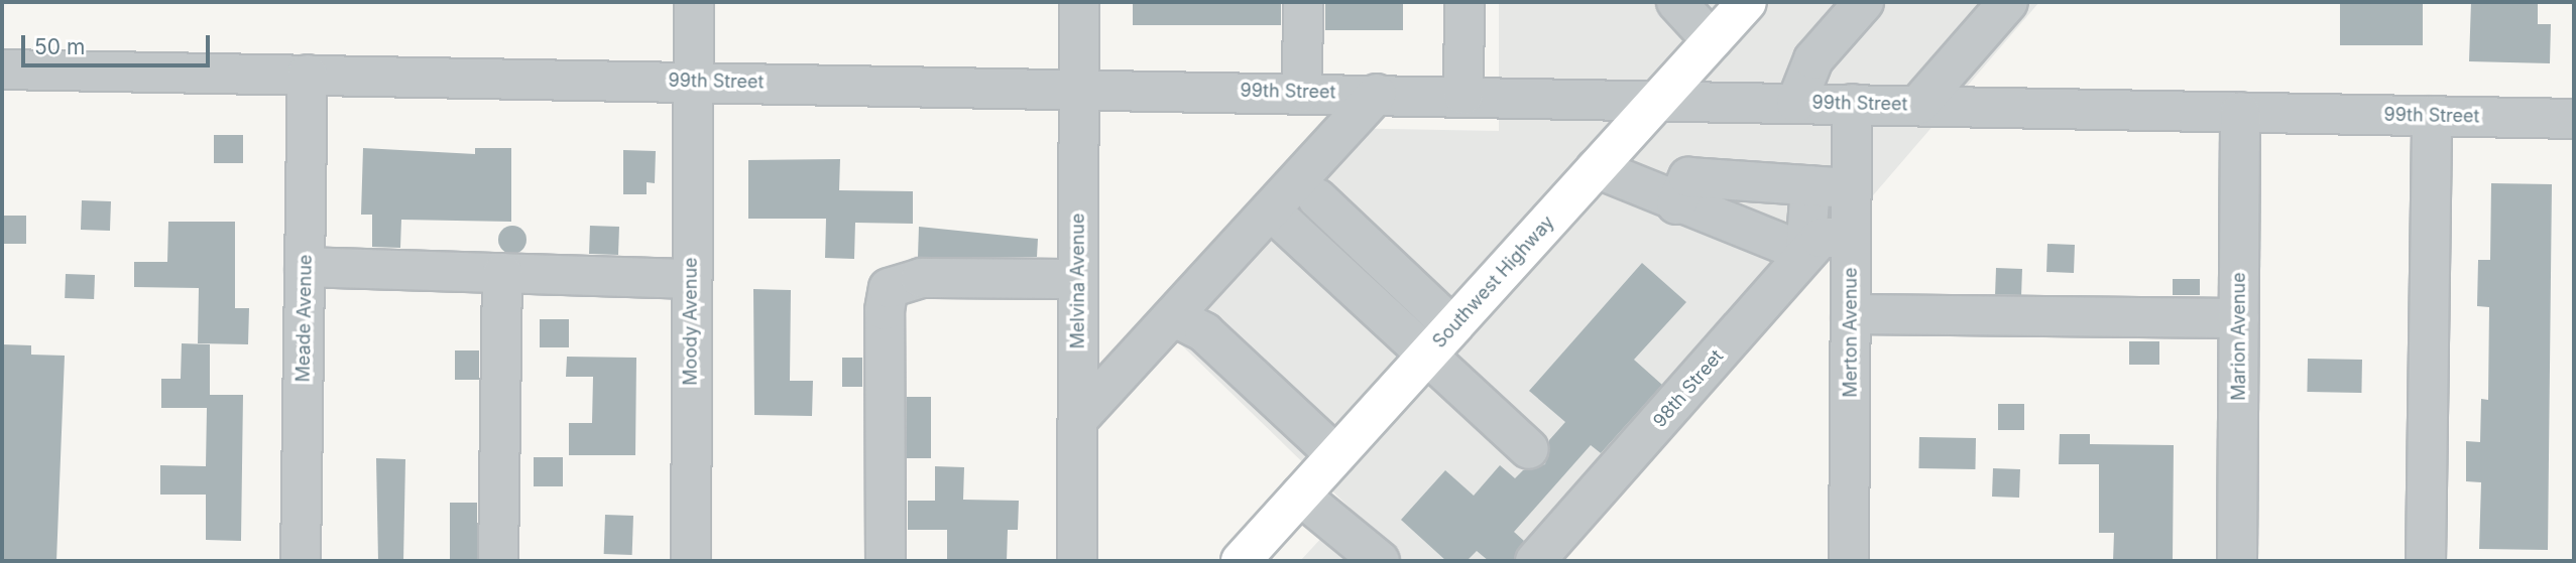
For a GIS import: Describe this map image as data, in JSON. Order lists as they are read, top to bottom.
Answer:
{
  "streets": {
    "main road": ["Southwest Highway"],
    "street": [
      "99th Street",
      "Melvina Avenue",
      "Meade Avenue",
      "Moody Avenue",
      "Merton Avenue",
      "Marion Avenue",
      "98th Street"
    ]
  },
  "crossings": [
    ["99th Street", "Melvina Avenue"],
    ["99th Street", "Southwest Highway"],
    ["99th Street", "Meade Avenue"],
    ["99th Street", "Moody Avenue"],
    ["99th Street", "Merton Avenue"],
    ["99th Street", "Marion Avenue"],
    ["Merton Avenue", "98th Street"]
  ],
  "scale_bar": "50 m"
}
